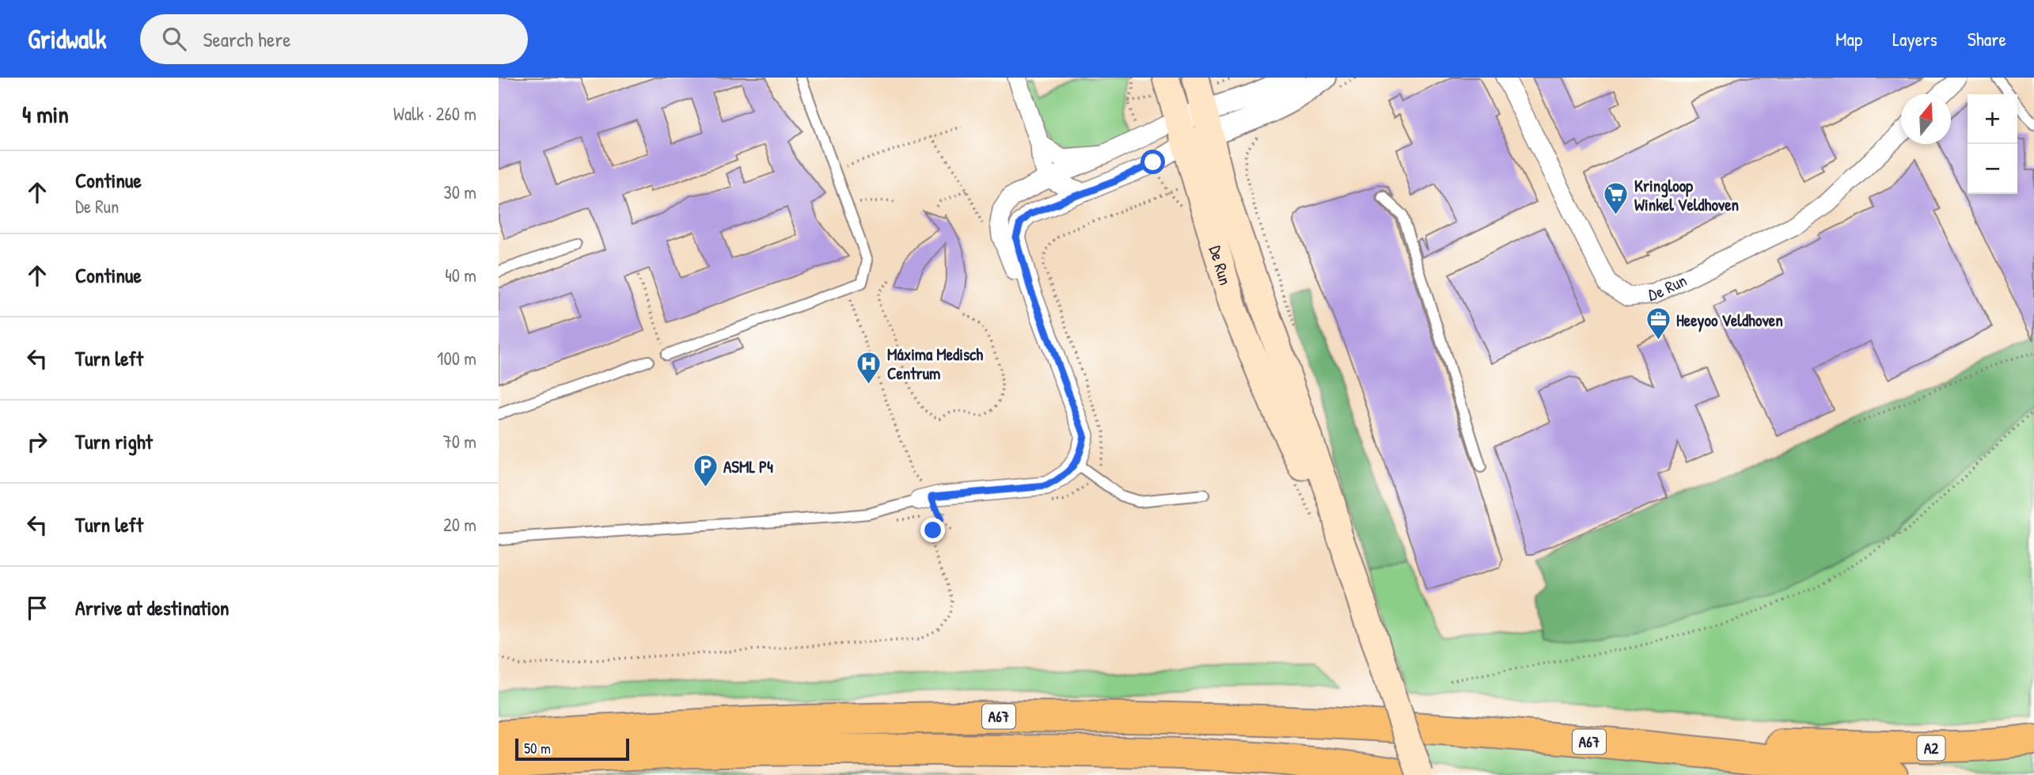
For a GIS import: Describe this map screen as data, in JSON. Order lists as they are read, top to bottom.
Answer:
{
  "streets": {
    "highway": ["A67", "A2"],
    "main road": ["De Run"]
  },
  "crossings": [
    ["A67", "A2"]
  ],
  "places": {
    "supermarket": ["Kringloop Winkel Veldhoven"],
    "office": ["Heeyoo Veldhoven"],
    "hospital": ["Máxima Medisch Centrum"],
    "parking": ["ASML P4"]
  },
  "scale_bar": "50 m",
  "north": "top",
  "page": {
    "header": "Gridwalk",
    "search": "Search here",
    "nav": ["Map", "Layers", "Share"],
    "heading": ["4 min", "Walk · 260 m"],
    "map_buttons": ["+", "−"],
    "list": [
      ["Continue", "De Run", "30 m"],
      ["Continue", "40 m"],
      ["Turn left", "100 m"],
      ["Turn right", "70 m"],
      ["Turn left", "20 m"],
      "Arrive at destination"
    ],
    "scale": "50 m"
  }
}
